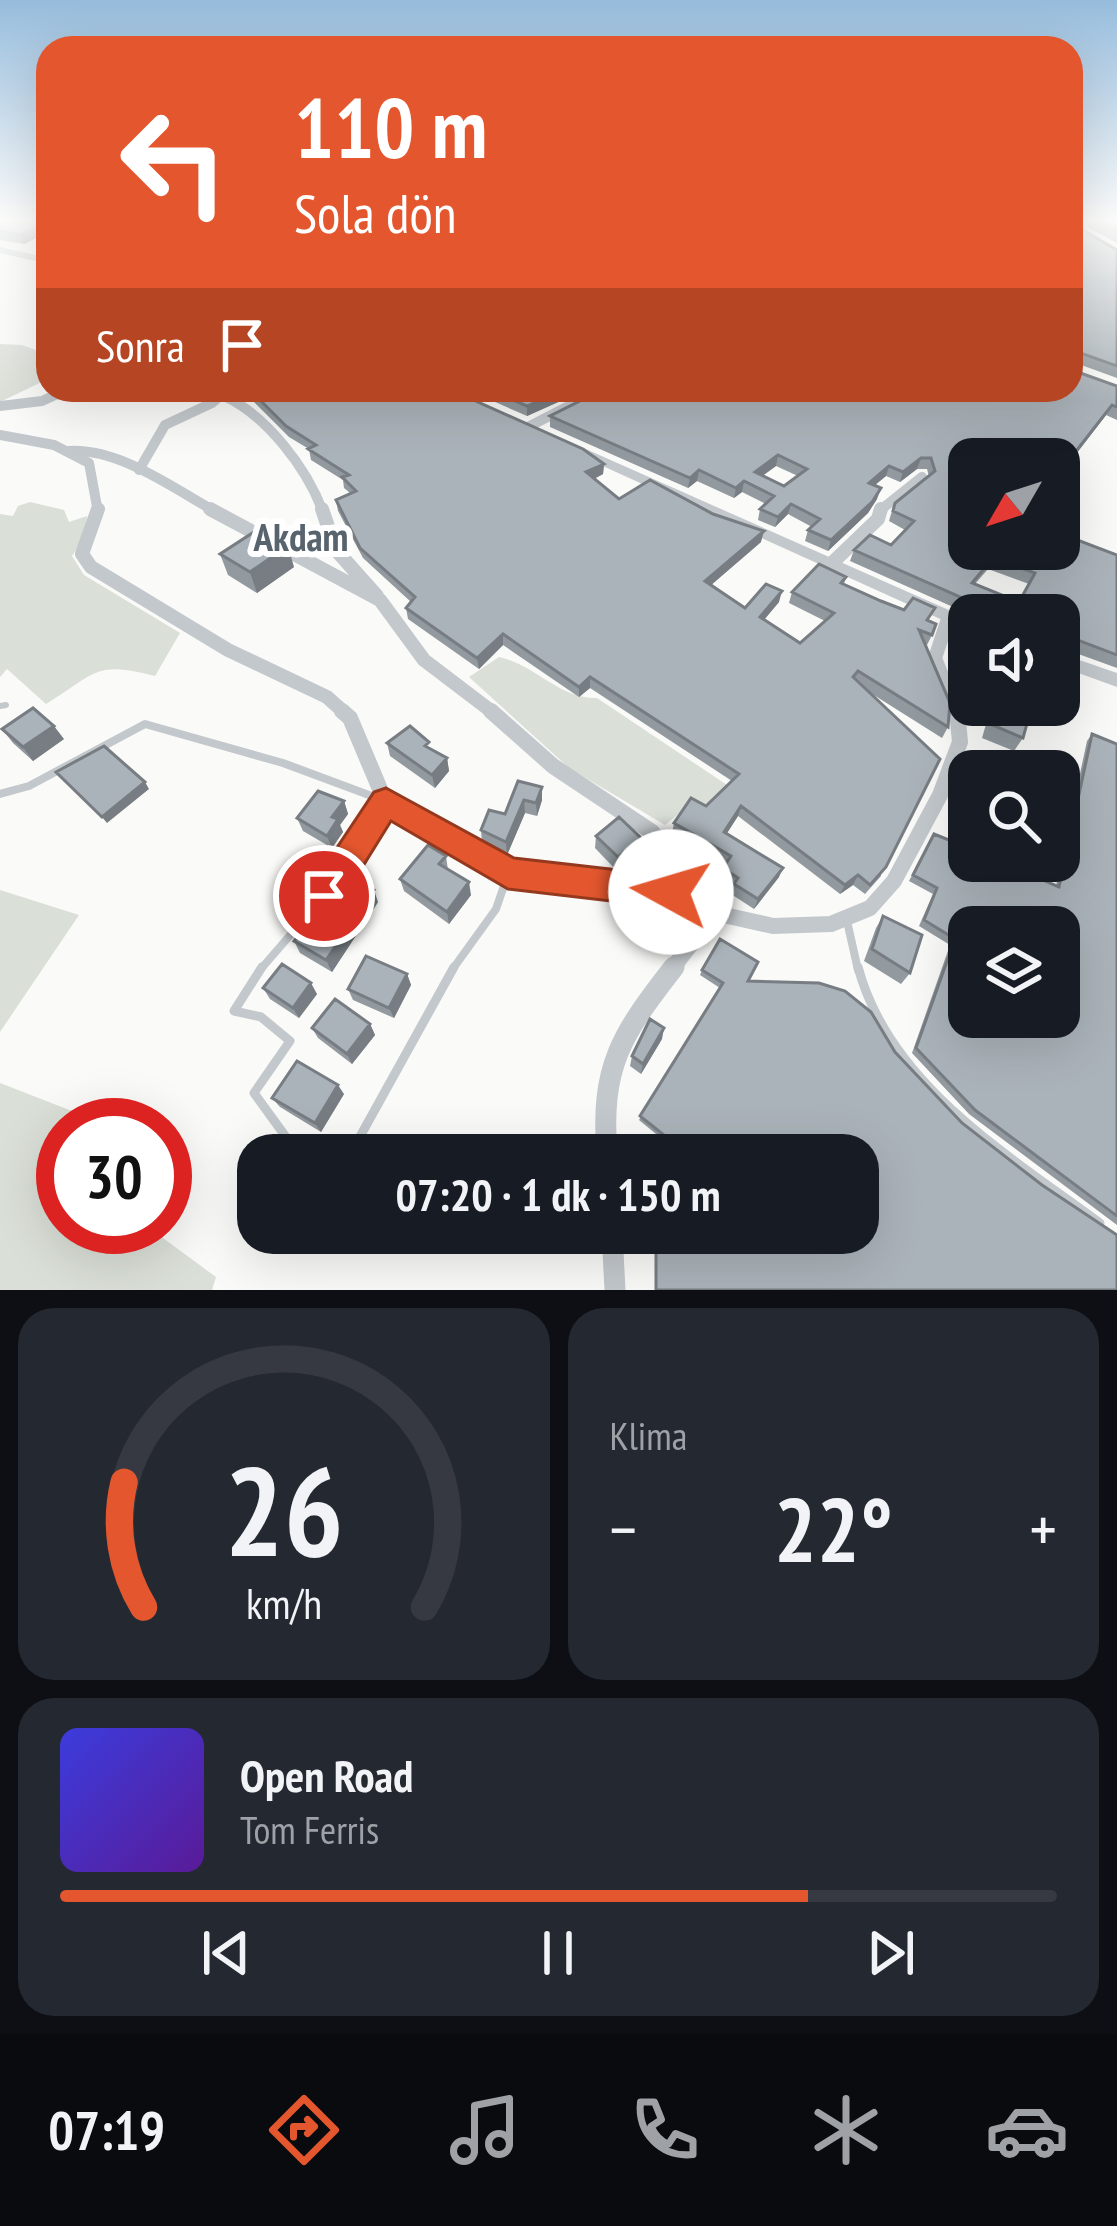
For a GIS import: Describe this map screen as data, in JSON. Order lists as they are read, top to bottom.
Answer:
{
  "districts": ["Akdam"],
  "north": "bottom left",
  "page": {
    "turn": ["110 m", "Sola dön"],
    "then": "Sonra",
    "limit": "30",
    "trip": "07:20 · 1 dk · 150 m",
    "tile": "Klima",
    "heat": ["−", "22°", "+"],
    "song": ["Open Road", "Tom Ferris"],
    "tabs": "07:19",
    "gauge": ["26", "km/h"]
  }
}
